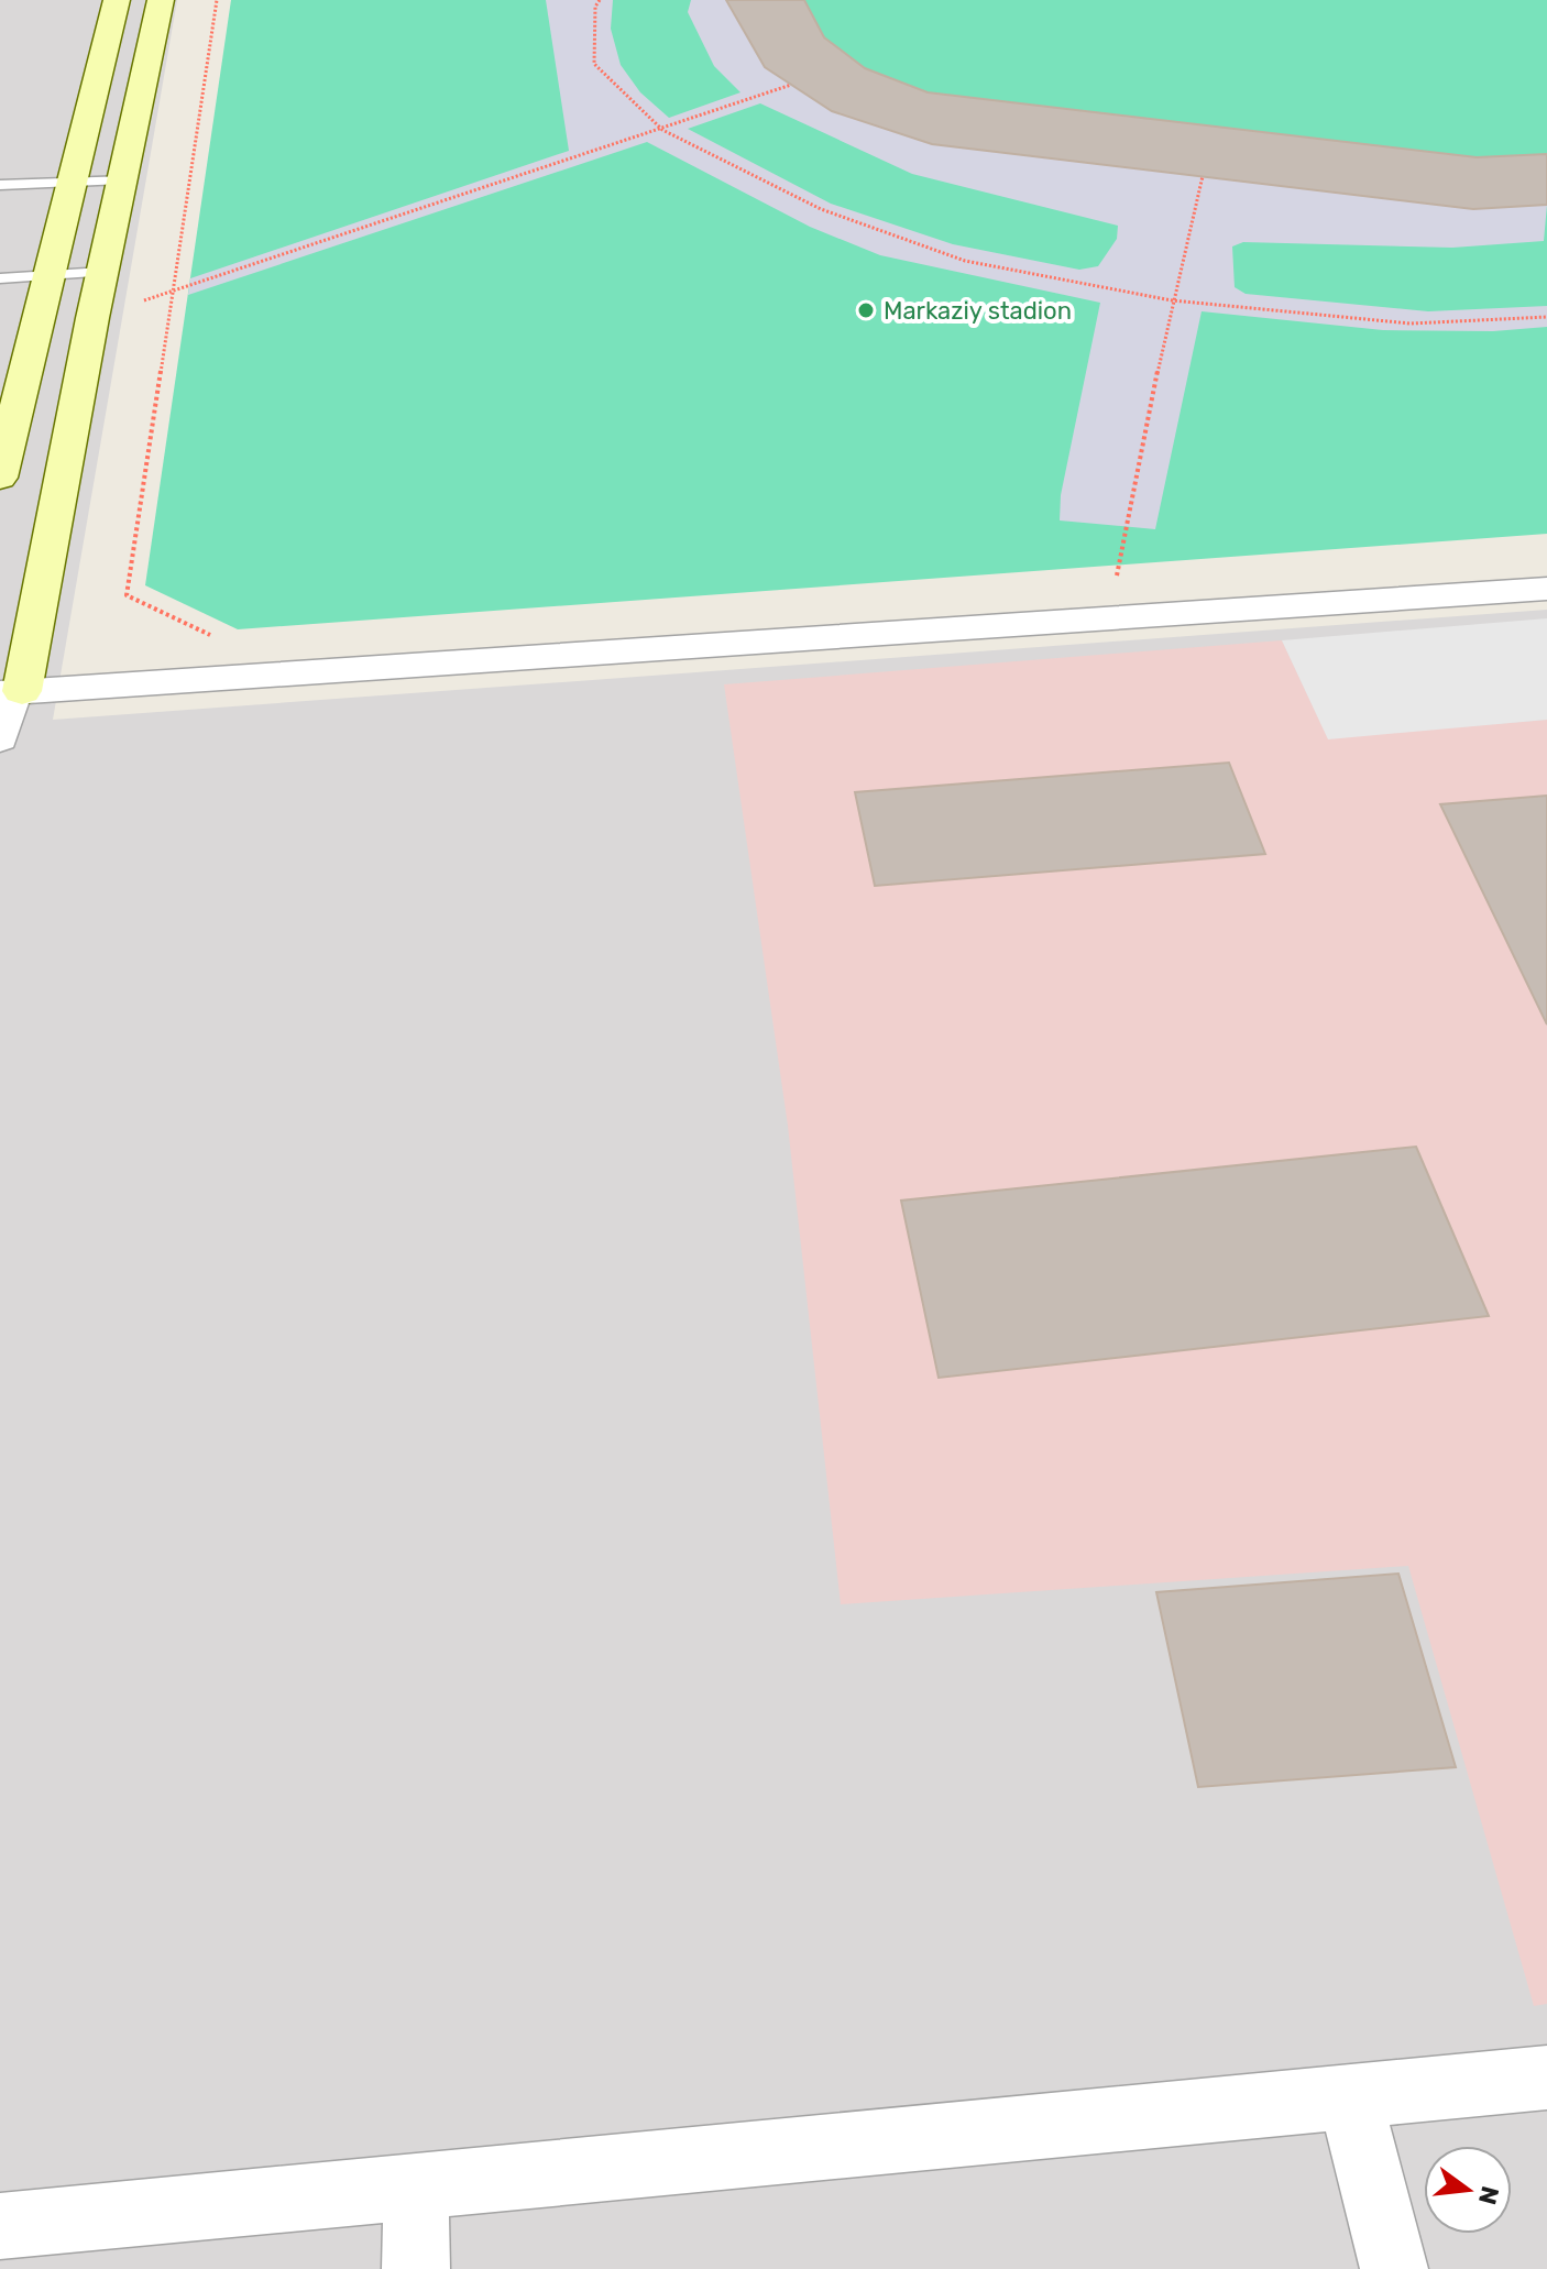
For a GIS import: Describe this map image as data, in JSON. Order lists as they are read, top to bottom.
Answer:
{
  "places": ["Markaziy stadion"],
  "north": "right"
}
